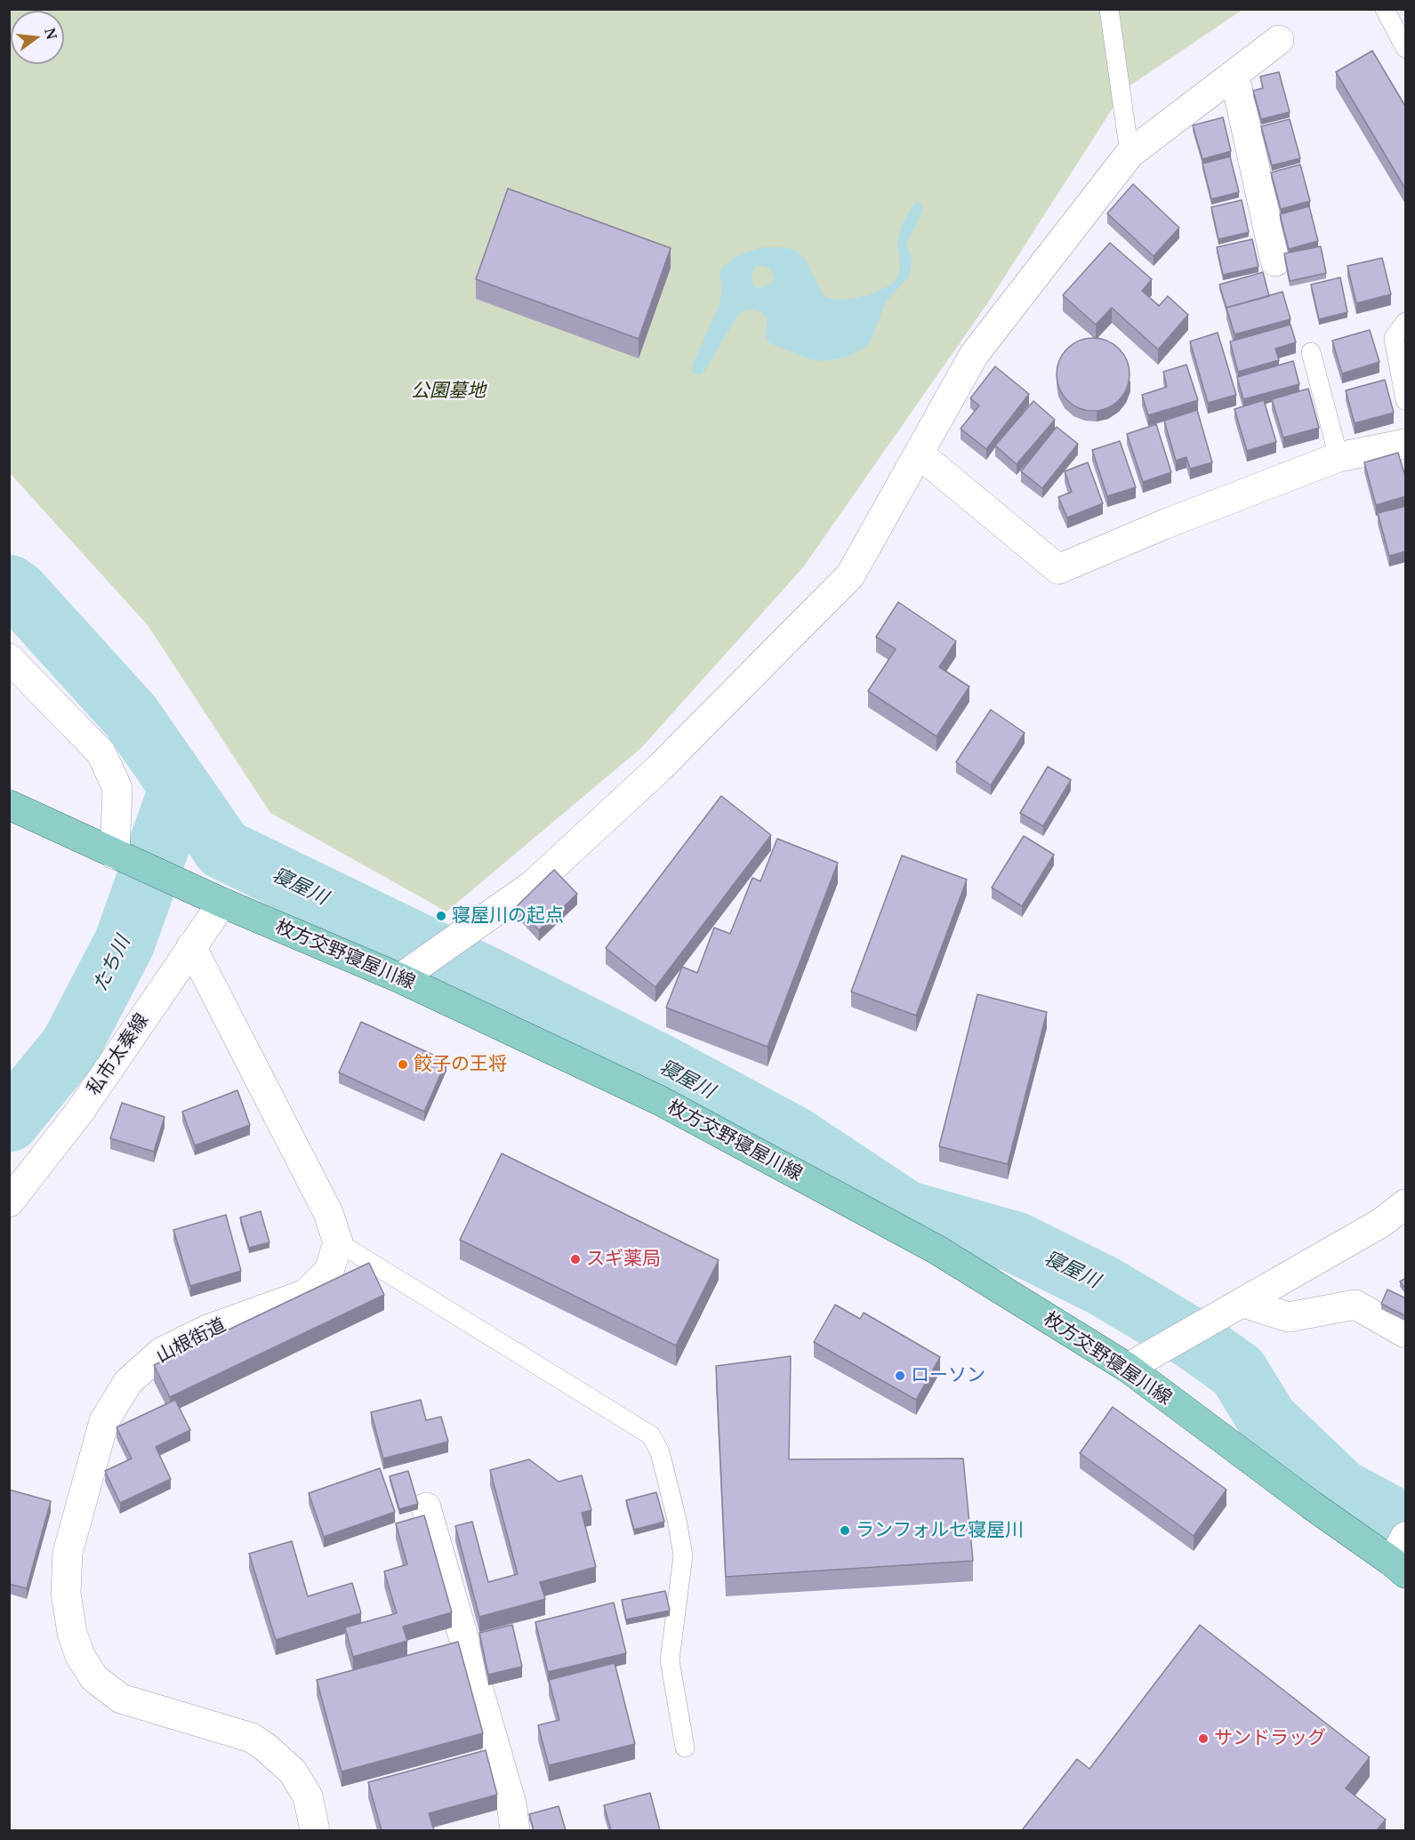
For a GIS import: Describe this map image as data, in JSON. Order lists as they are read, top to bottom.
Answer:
{
  "streets": {
    "main road": ["枚方交野寝屋川線"],
    "street": ["私市太秦線", "山根街道"]
  },
  "crossings": [
    ["枚方交野寝屋川線", "私市太秦線"]
  ],
  "water": ["寝屋川", "たち川"],
  "parks": ["公園墓地"],
  "places": [
    "寝屋川の起点",
    "餃子の王将",
    "スギ薬局",
    "ローソン",
    "ランフォルセ寝屋川",
    "サンドラッグ"
  ],
  "north": "right"
}
